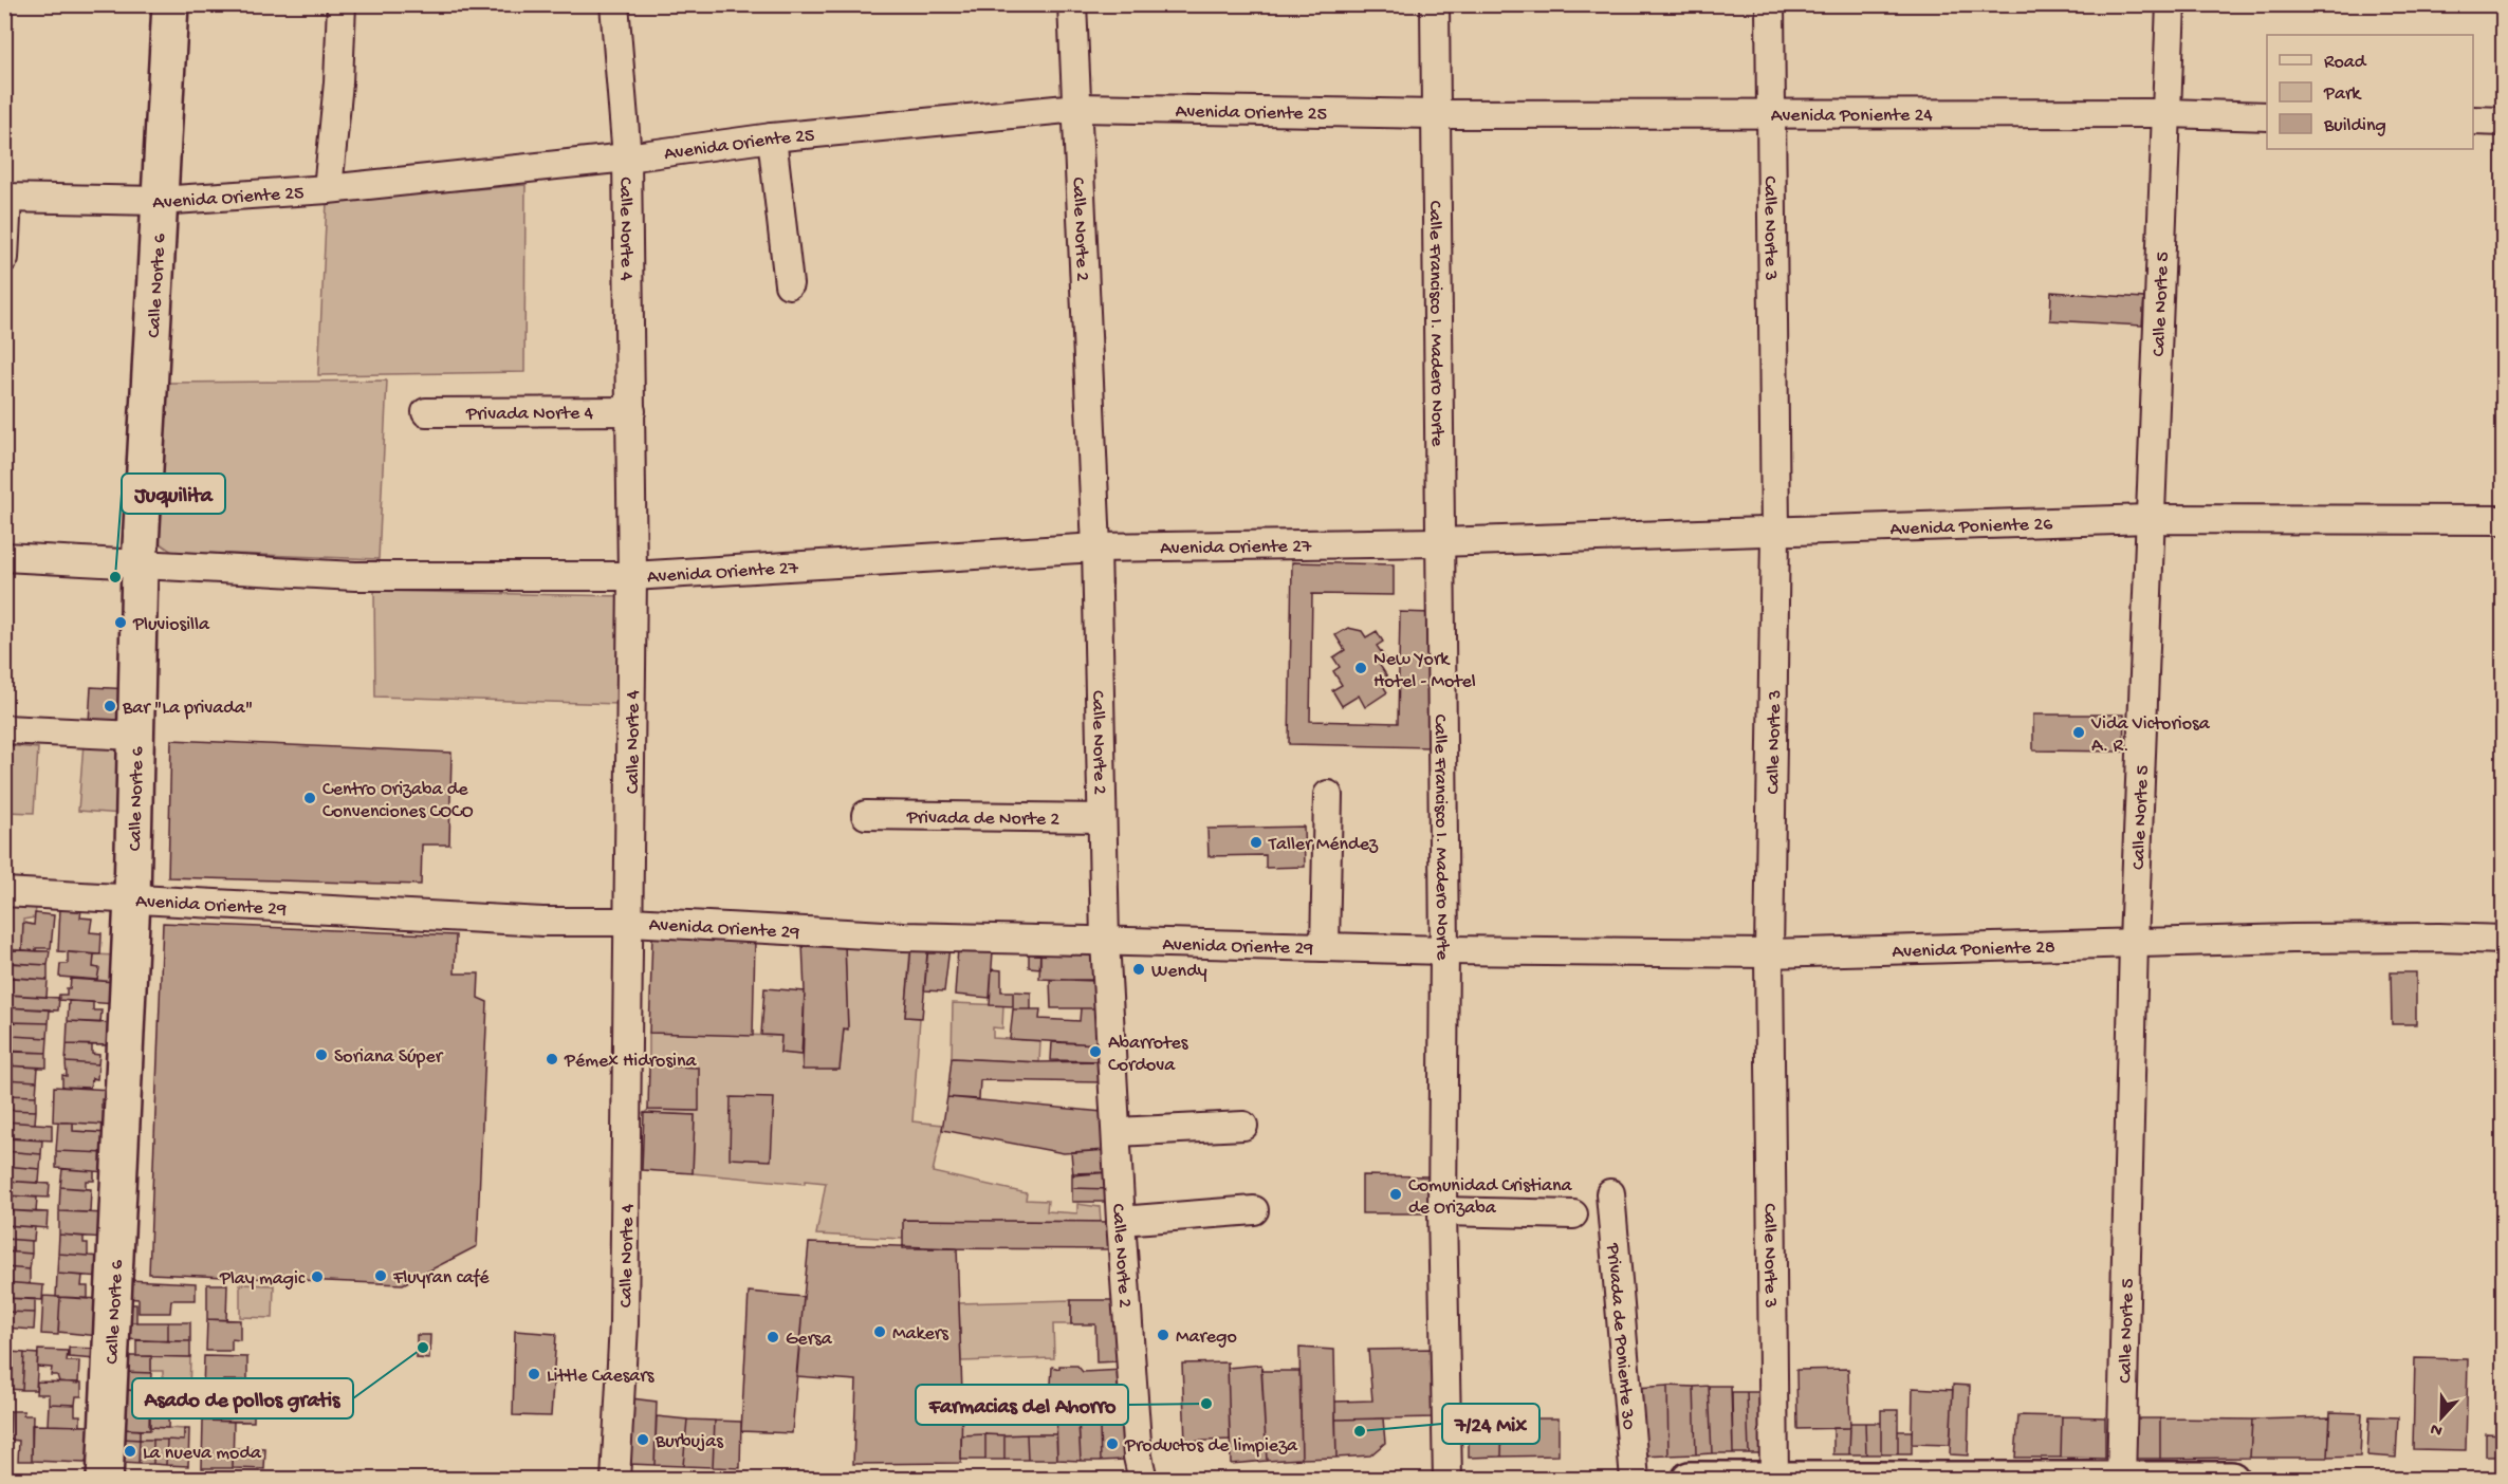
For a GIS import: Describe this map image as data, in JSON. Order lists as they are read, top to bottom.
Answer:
{
  "streets": {
    "street": [
      "Avenida Oriente 25",
      "Avenida Poniente 24",
      "Calle Norte 4",
      "Calle Norte 3",
      "Calle Norte 2",
      "Calle Norte 6",
      "Calle Norte 5",
      "Calle Francisco I. Madero Norte",
      "Privada Norte 4",
      "Avenida Poniente 26",
      "Avenida Oriente 27",
      "Privada de Norte 2",
      "Avenida Oriente 29",
      "Avenida Poniente 28",
      "Privada de Poniente 30"
    ]
  },
  "crossings": [
    ["Avenida Oriente 25", "Avenida Poniente 24"],
    ["Avenida Oriente 25", "Calle Norte 4"],
    ["Avenida Oriente 25", "Calle Norte 2"],
    ["Avenida Oriente 25", "Calle Norte 6"],
    ["Avenida Oriente 25", "Calle Francisco I. Madero Norte"],
    ["Avenida Poniente 24", "Calle Norte 3"],
    ["Avenida Poniente 24", "Calle Norte 5"],
    ["Avenida Poniente 24", "Calle Francisco I. Madero Norte"],
    ["Calle Norte 4", "Privada Norte 4"],
    ["Calle Norte 4", "Avenida Oriente 27"],
    ["Calle Norte 4", "Avenida Oriente 29"],
    ["Calle Norte 3", "Avenida Poniente 26"],
    ["Calle Norte 3", "Avenida Poniente 28"],
    ["Calle Norte 2", "Avenida Oriente 27"],
    ["Calle Norte 2", "Privada de Norte 2"],
    ["Calle Norte 2", "Avenida Oriente 29"],
    ["Calle Norte 6", "Avenida Oriente 27"],
    ["Calle Norte 6", "Avenida Oriente 29"],
    ["Calle Norte 5", "Avenida Poniente 26"],
    ["Calle Norte 5", "Avenida Poniente 28"],
    ["Calle Francisco I. Madero Norte", "Avenida Poniente 26"],
    ["Calle Francisco I. Madero Norte", "Avenida Oriente 27"],
    ["Calle Francisco I. Madero Norte", "Avenida Oriente 29"],
    ["Calle Francisco I. Madero Norte", "Avenida Poniente 28"],
    ["Avenida Poniente 26", "Avenida Oriente 27"],
    ["Avenida Oriente 29", "Avenida Poniente 28"]
  ],
  "places": [
    "Juquilita",
    "Pluviosilla",
    "New York Hotel - Motel",
    "Bar \"La privada\"",
    "Vida Victoriosa A. R.",
    "Centro Orizaba de Convenciones COCO",
    "Taller Méndez",
    "Wendy",
    "Abarrotes Cordova",
    "Soriana Súper",
    "Pémex Hidrosina",
    "Comunidad Cristiana de Orizaba",
    "Fluyran café",
    "Play magic",
    "Makers",
    "Marego",
    "Gersa",
    "Asado de pollos gratis",
    "Little Caesars",
    "Farmacias del Ahorro",
    "7/24 Mix",
    "Burbujas",
    "Productos de limpieza",
    "La nueva moda"
  ],
  "legend": ["Road", "Park", "Building"],
  "north": "bottom"
}
